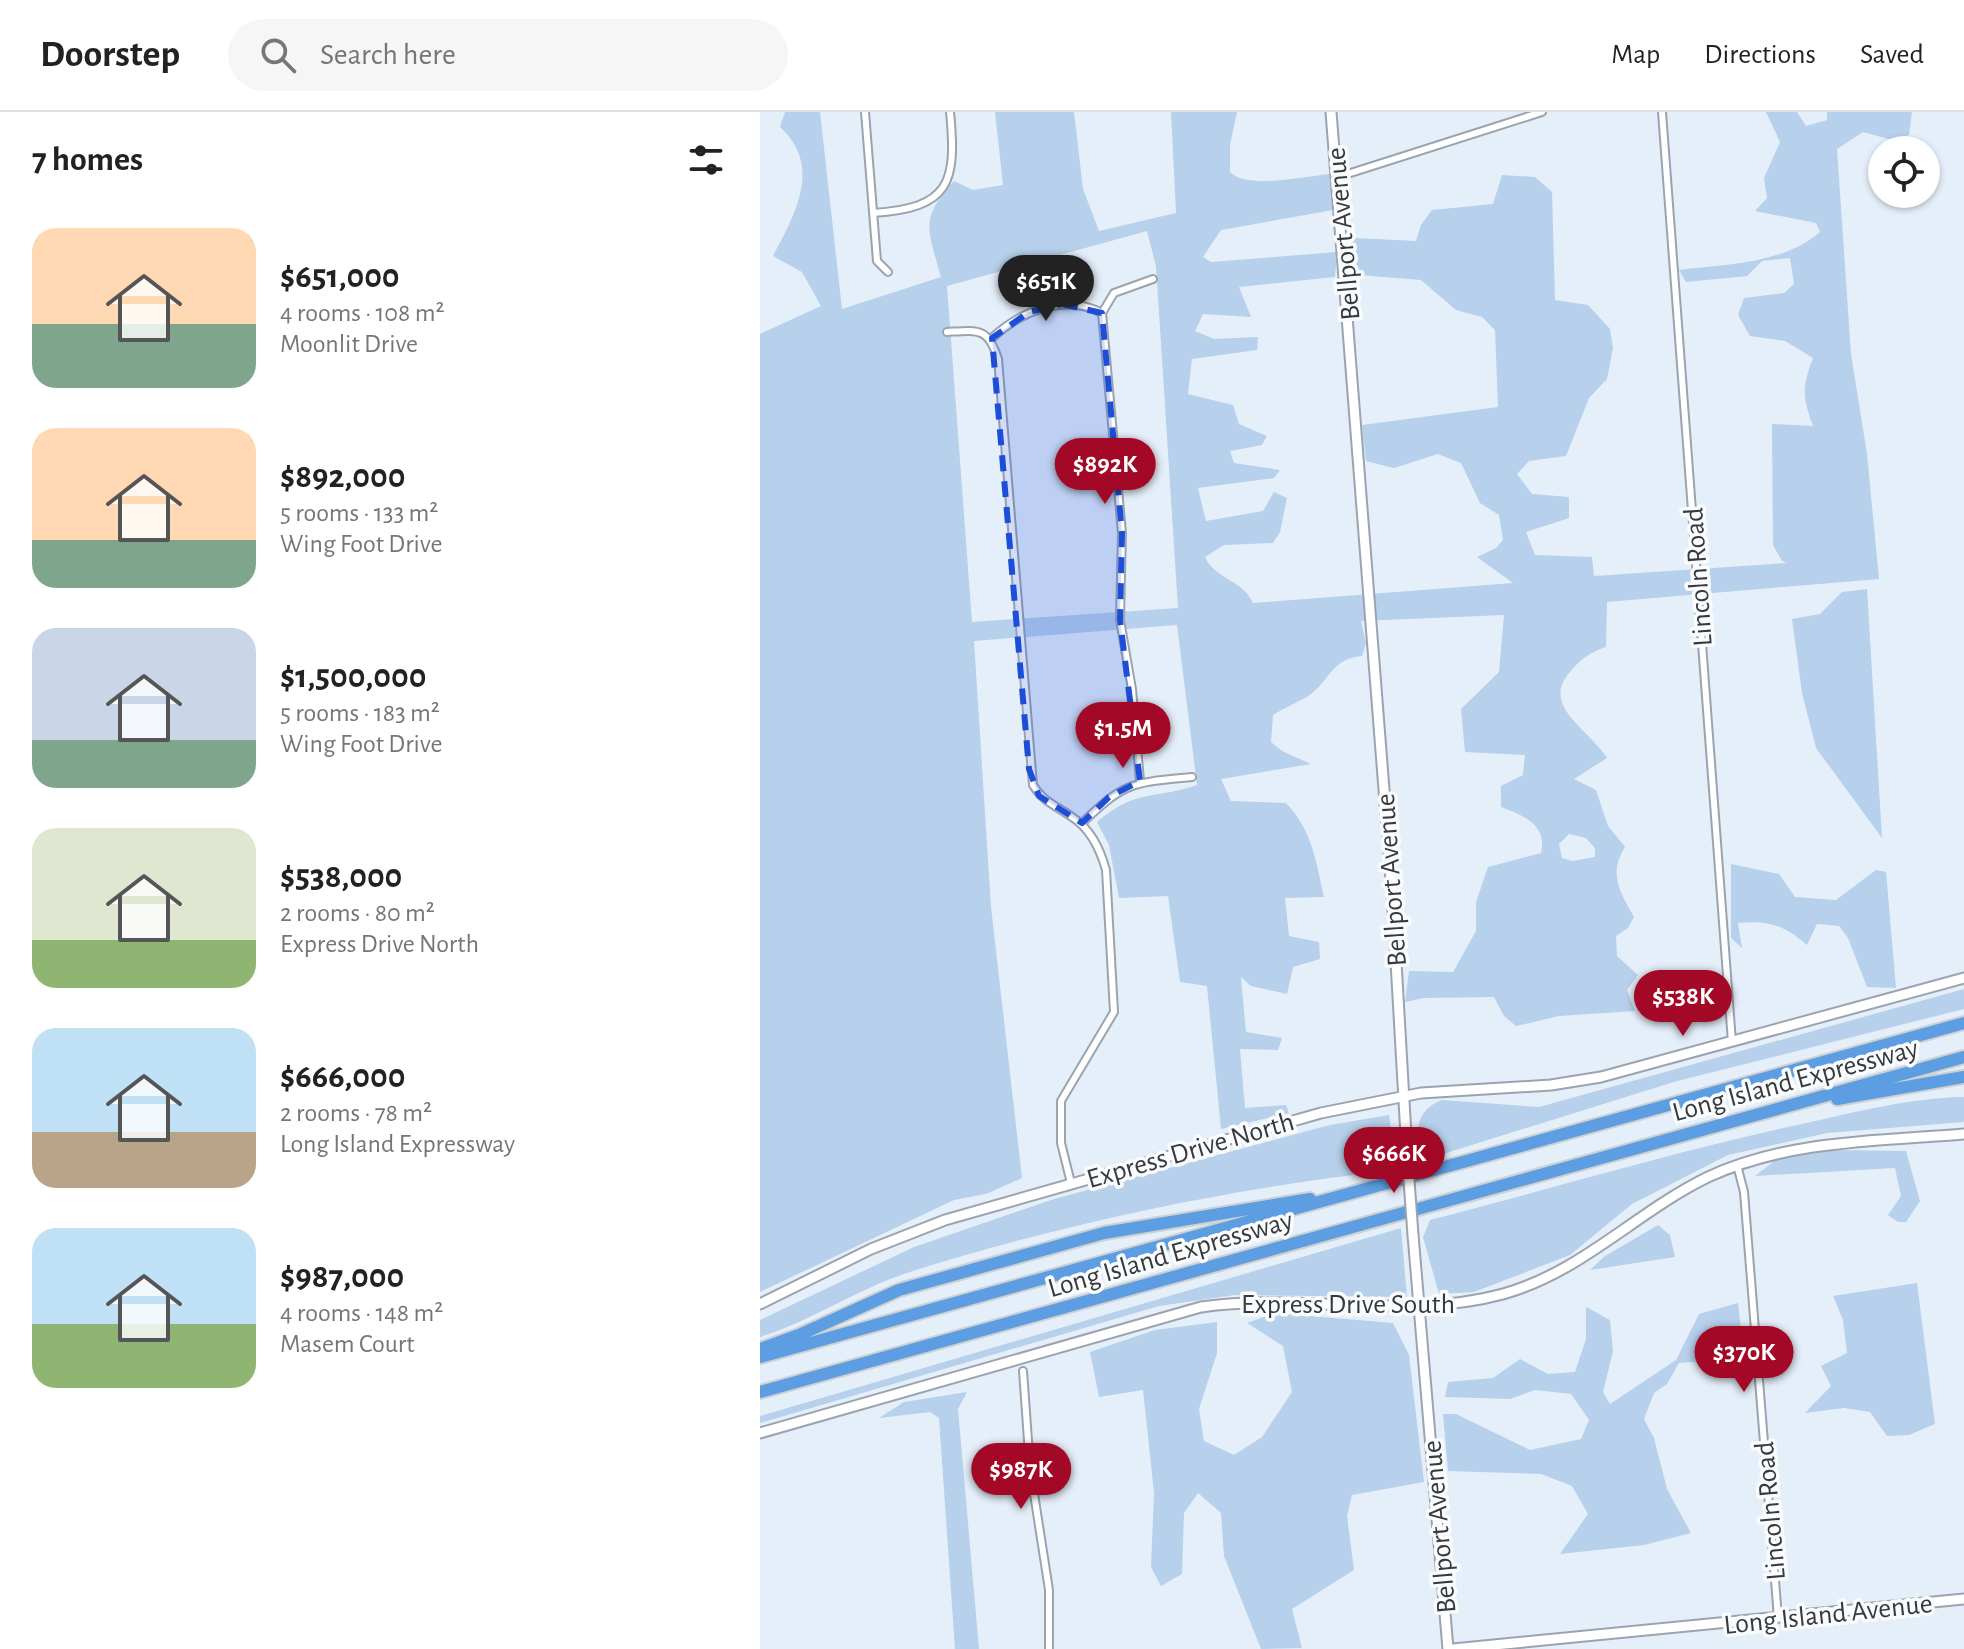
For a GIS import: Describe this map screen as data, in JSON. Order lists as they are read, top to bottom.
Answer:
{
  "streets": {
    "highway": ["Long Island Expressway"],
    "main road": [
      "Bellport Avenue",
      "Express Drive North",
      "Express Drive South",
      "Long Island Avenue"
    ],
    "street": ["Lincoln Road"]
  },
  "crossings": [
    ["Bellport Avenue", "Express Drive North"],
    ["Bellport Avenue", "Express Drive South"],
    ["Bellport Avenue", "Long Island Avenue"],
    ["Lincoln Road", "Express Drive North"],
    ["Lincoln Road", "Express Drive South"],
    ["Lincoln Road", "Long Island Avenue"]
  ],
  "page": {
    "header": "Doorstep",
    "search": "Search here",
    "nav": ["Map", "Directions", "Saved"],
    "heading": "7 homes",
    "list": [
      {
        "name": "$651,000",
        "note": "4 rooms · 108 m² · Moonlit Drive"
      },
      {
        "name": "$892,000",
        "note": "5 rooms · 133 m² · Wing Foot Drive"
      },
      {
        "name": "$1,500,000",
        "note": "5 rooms · 183 m² · Wing Foot Drive"
      },
      {
        "name": "$538,000",
        "note": "2 rooms · 80 m² · Express Drive North"
      },
      {
        "name": "$666,000",
        "note": "2 rooms · 78 m² · Long Island Expressway"
      },
      {
        "name": "$987,000",
        "note": "4 rooms · 148 m² · Masem Court"
      }
    ],
    "price": [
      "$651K",
      "$892K",
      "$1.5M",
      "$538K",
      "$666K",
      "$370K",
      "$987K"
    ]
  }
}
